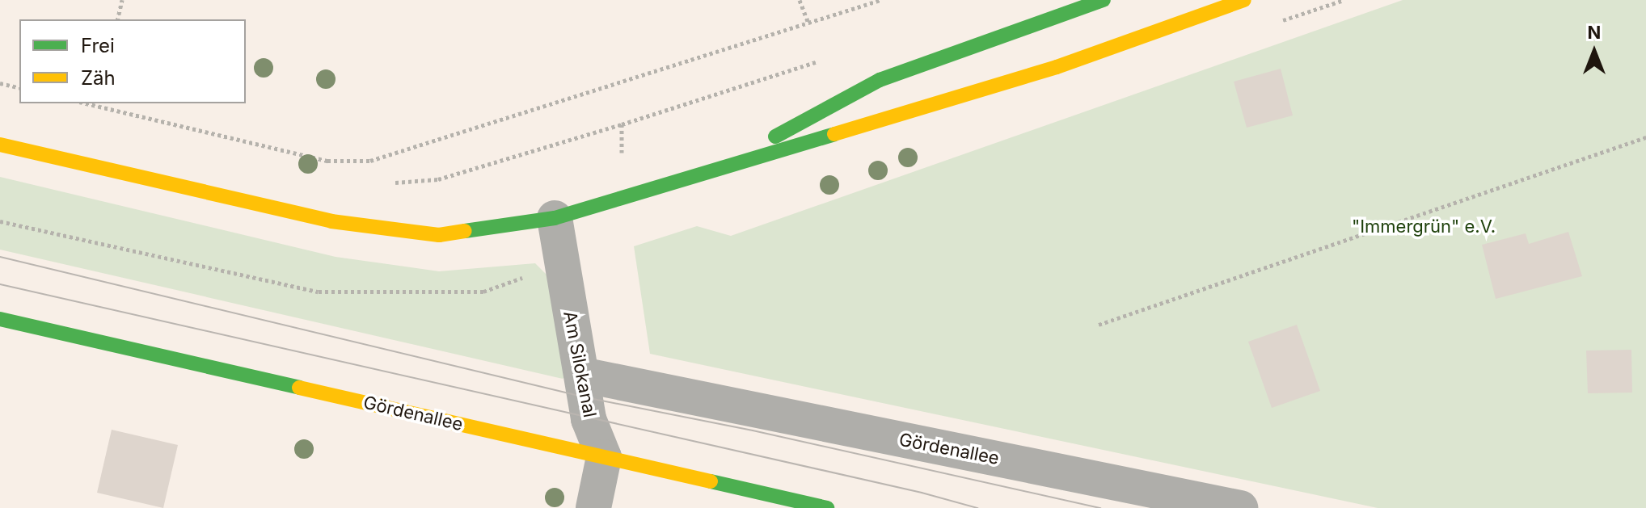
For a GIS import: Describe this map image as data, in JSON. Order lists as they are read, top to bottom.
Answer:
{
  "streets": {
    "street": ["Am Silokanal", "Gördenallee"]
  },
  "crossings": [
    ["Am Silokanal", "Gördenallee"]
  ],
  "parks": ["\"Immergrün\" e.V."],
  "legend": ["Frei", "Zäh"],
  "north": "top"
}
